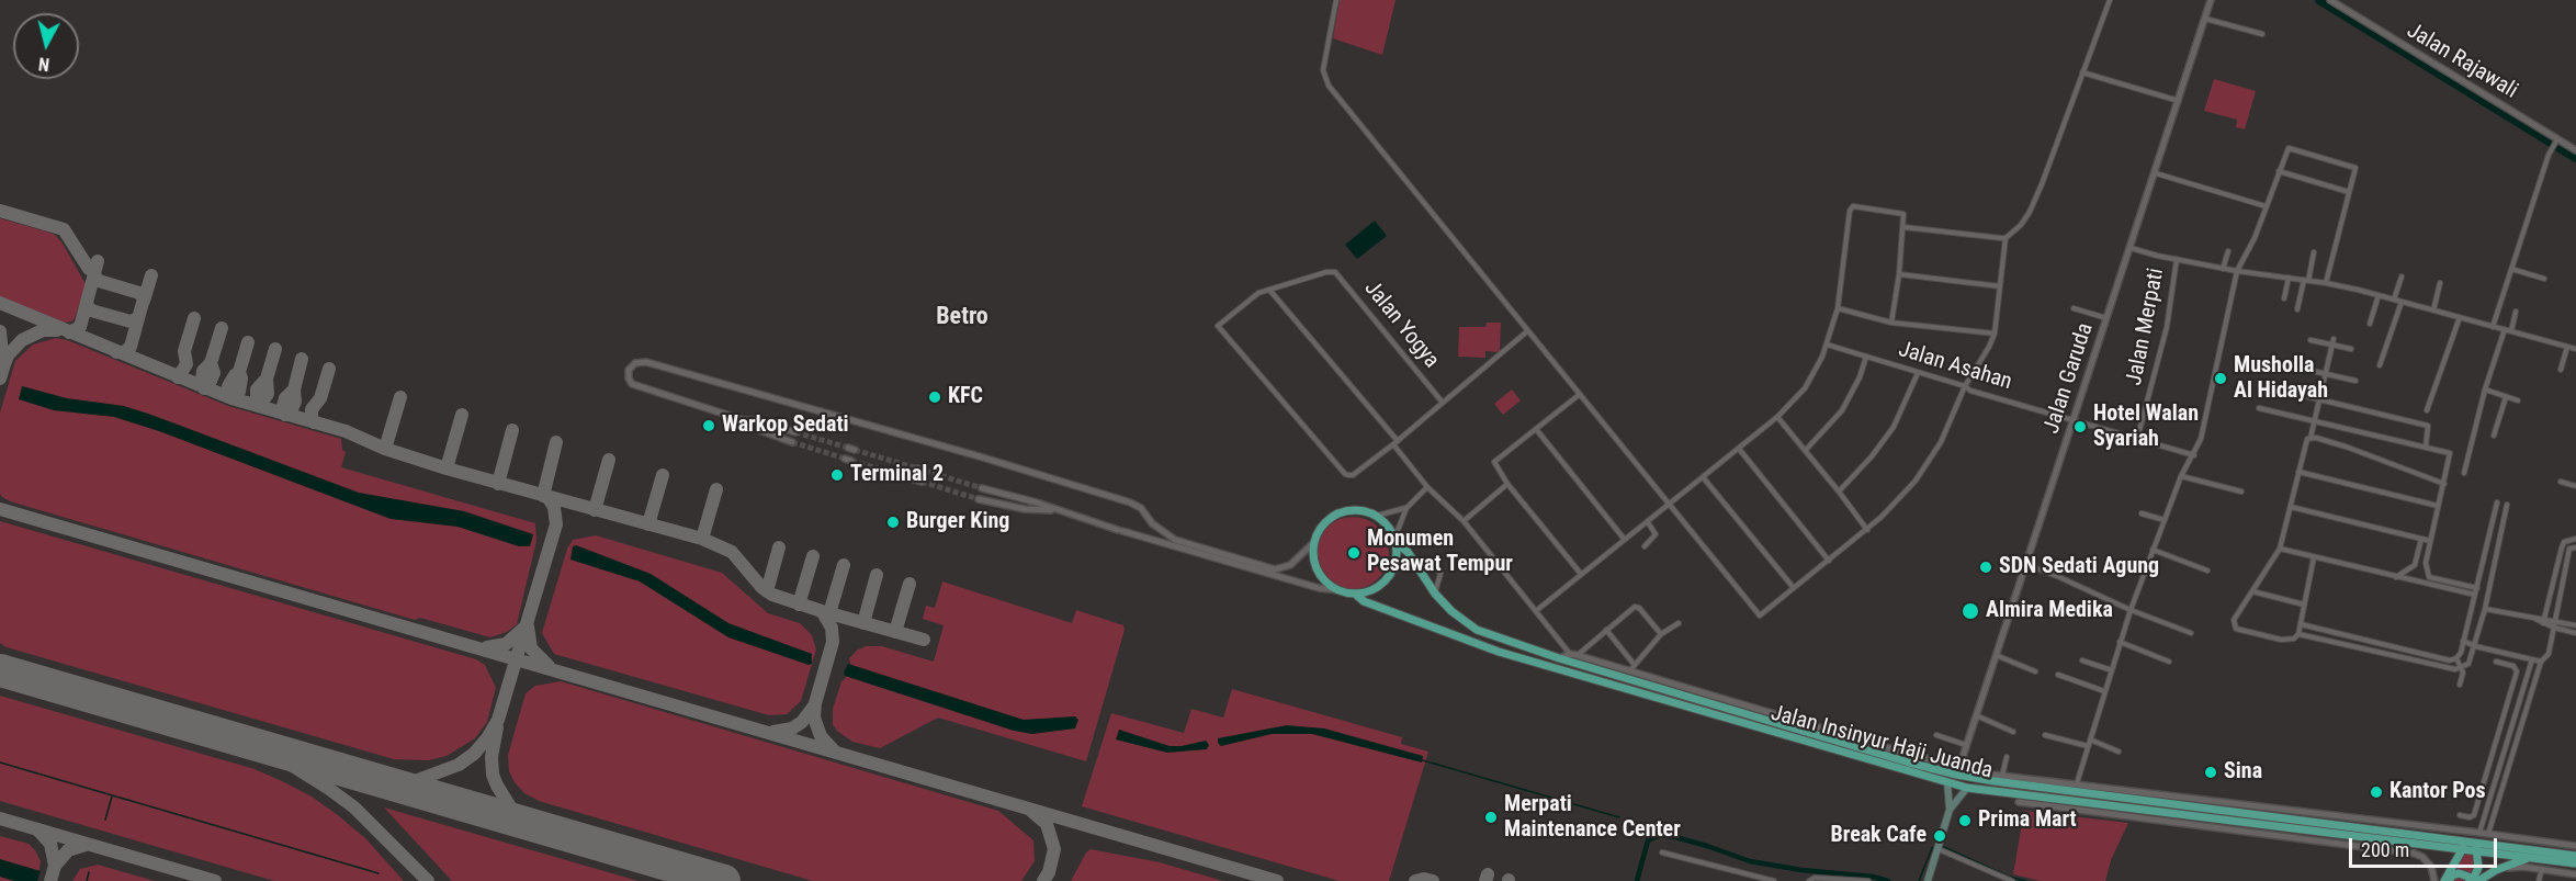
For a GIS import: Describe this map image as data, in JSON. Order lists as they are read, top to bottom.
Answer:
{
  "streets": {
    "highway": ["Jalan Insinyur Haji Juanda"],
    "street": [
      "Jalan Rajawali",
      "Jalan Yogya",
      "Jalan Merpati",
      "Jalan Asahan",
      "Jalan Garuda"
    ]
  },
  "crossings": [
    ["Jalan Merpati", "Jalan Asahan"],
    ["Jalan Asahan", "Jalan Garuda"],
    ["Jalan Garuda", "Jalan Insinyur Haji Juanda"]
  ],
  "districts": ["Betro"],
  "places": [
    "Musholla Al Hidayah",
    "KFC",
    "Warkop Sedati",
    "Hotel Walan Syariah",
    "Terminal 2",
    "Burger King",
    "Monumen Pesawat Tempur",
    "SDN Sedati Agung",
    "Almira Medika",
    "Sina",
    "Kantor Pos",
    "Merpati Maintenance Center",
    "Prima Mart",
    "Break Cafe"
  ],
  "scale_bar": "200 m",
  "north": "bottom"
}
